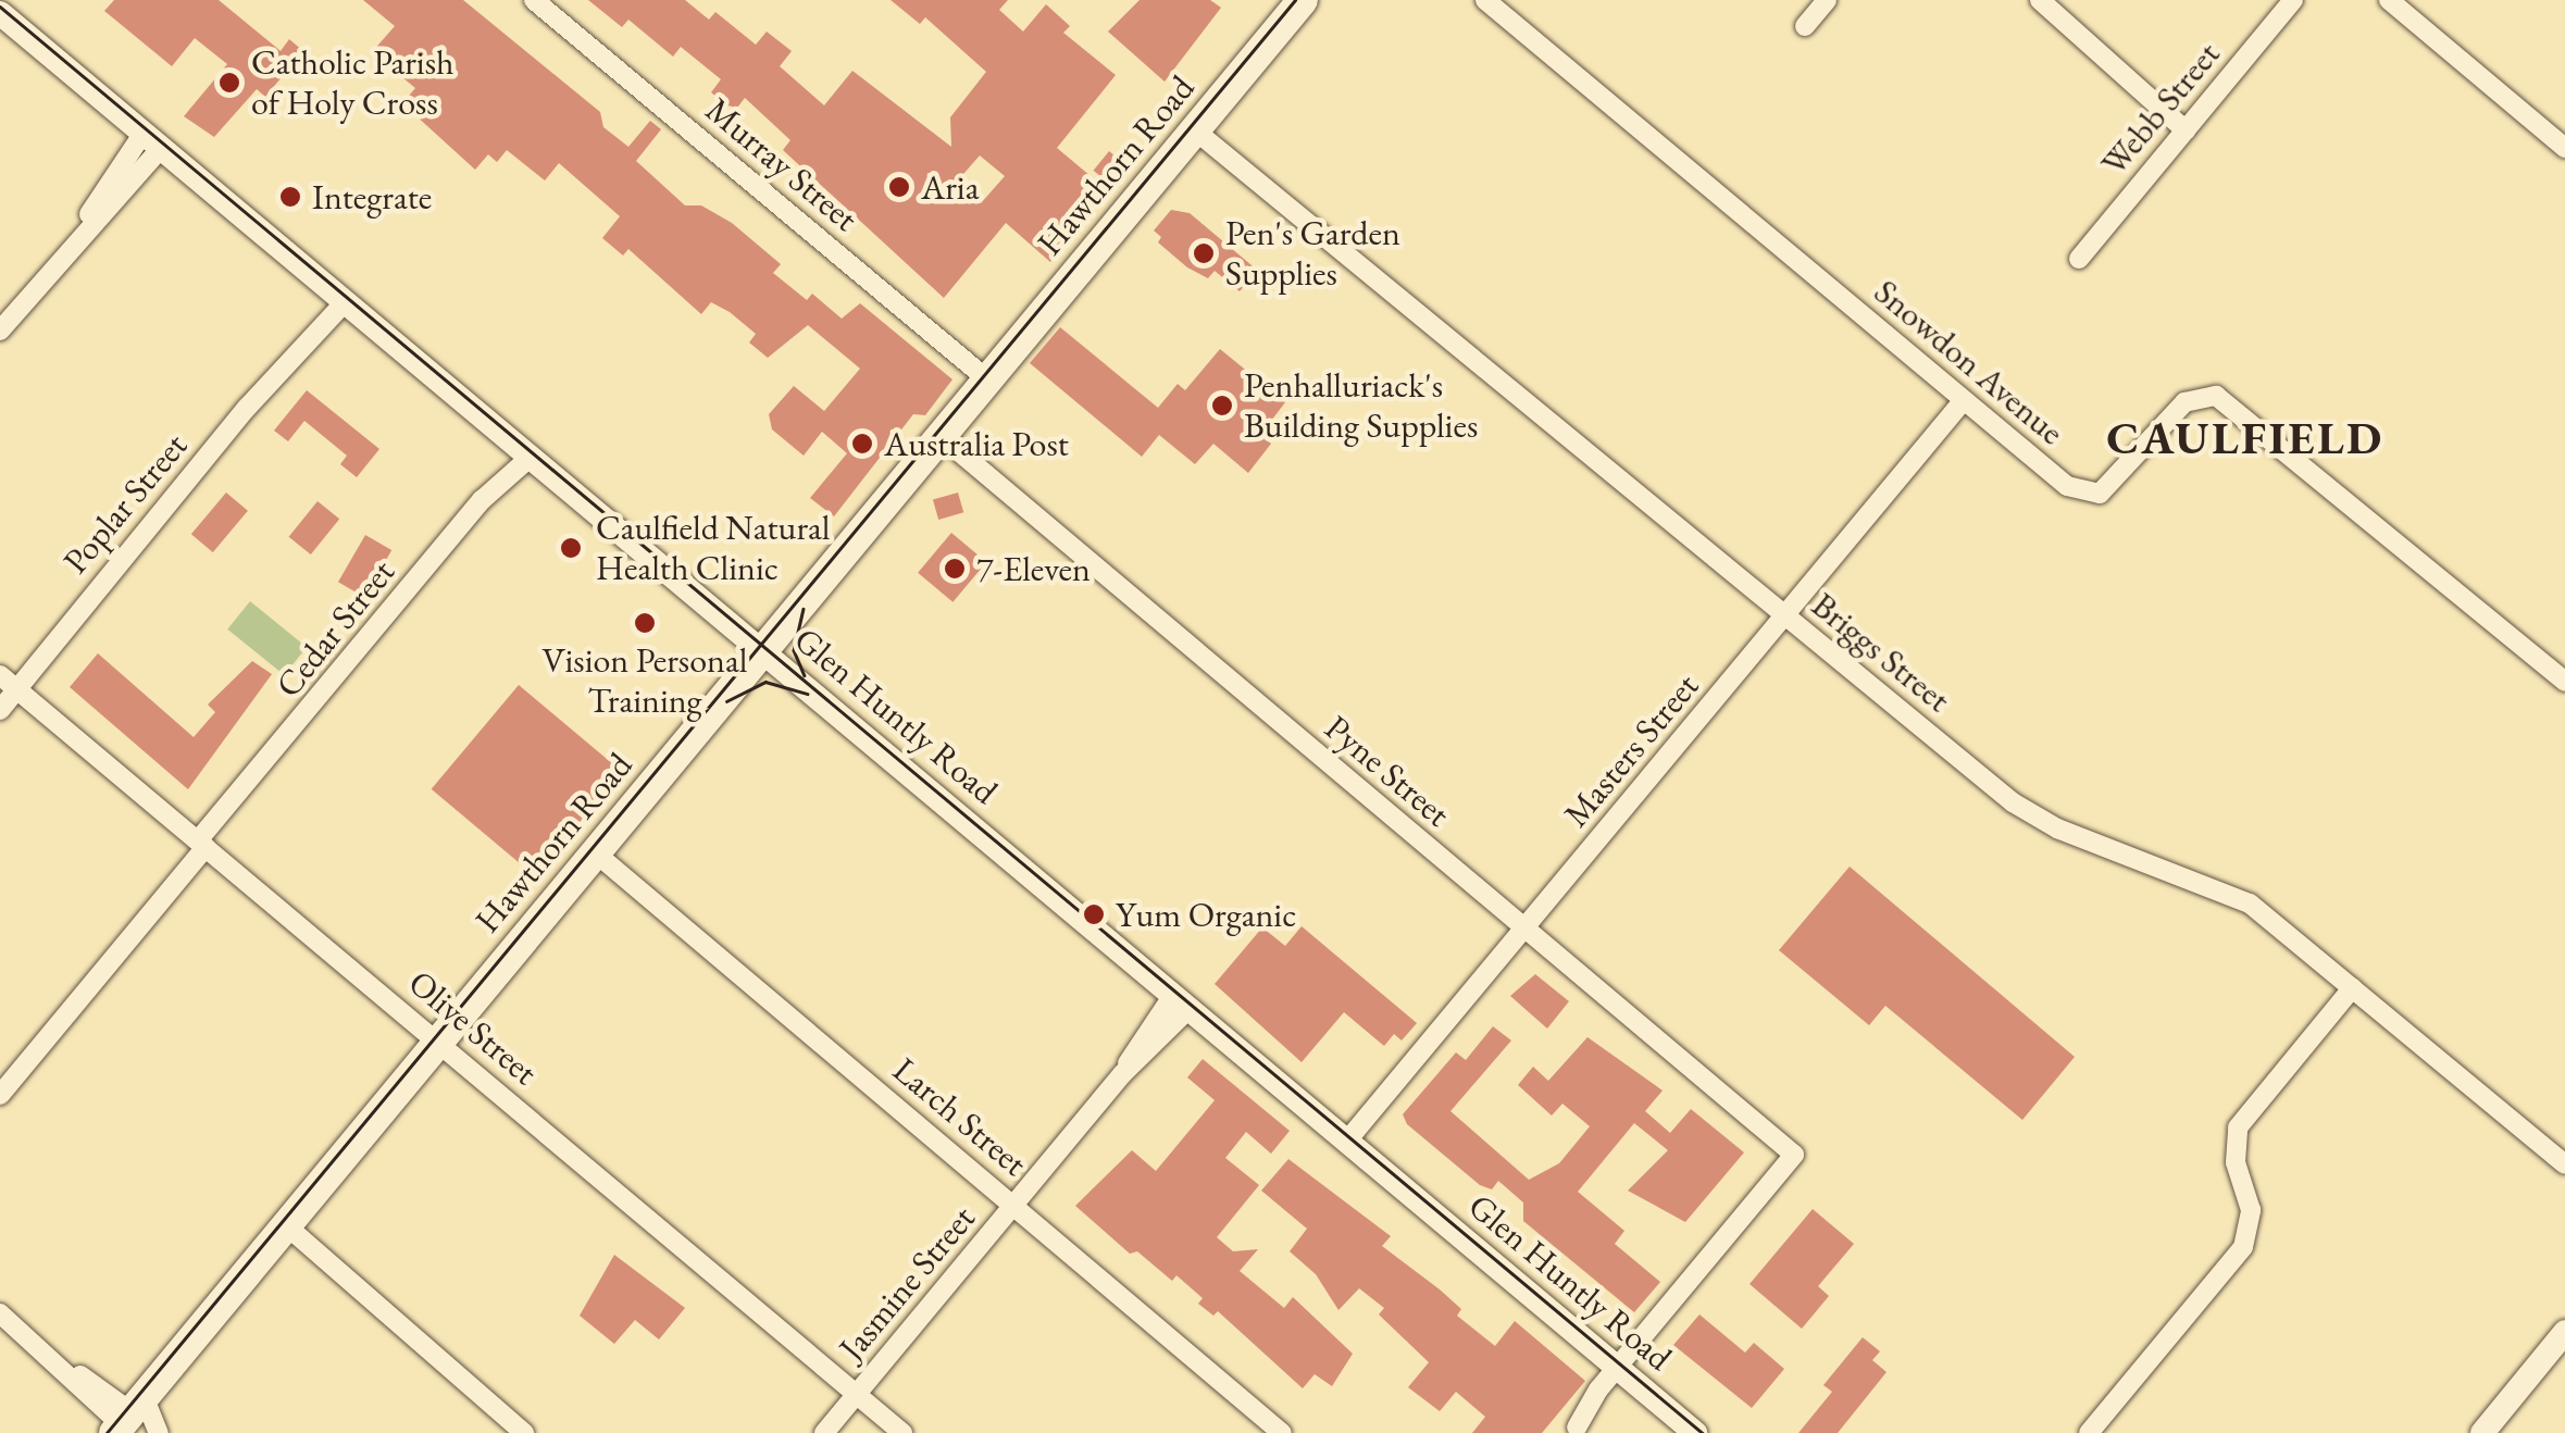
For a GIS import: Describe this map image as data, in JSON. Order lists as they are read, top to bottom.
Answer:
{
  "streets": {
    "main road": ["Hawthorn Road"],
    "street": [
      "Webb Street",
      "Murray Street",
      "Snowdon Avenue",
      "Poplar Street",
      "Cedar Street",
      "Briggs Street",
      "Glen Huntly Road",
      "Masters Street",
      "Pyne Street",
      "Olive Street",
      "Larch Street",
      "Jasmine Street"
    ]
  },
  "crossings": [
    ["Murray Street", "Hawthorn Road"],
    ["Hawthorn Road", "Briggs Street"],
    ["Hawthorn Road", "Glen Huntly Road"],
    ["Hawthorn Road", "Pyne Street"],
    ["Hawthorn Road", "Olive Street"],
    ["Hawthorn Road", "Larch Street"],
    ["Snowdon Avenue", "Masters Street"],
    ["Poplar Street", "Glen Huntly Road"],
    ["Poplar Street", "Olive Street"],
    ["Cedar Street", "Glen Huntly Road"],
    ["Cedar Street", "Olive Street"],
    ["Briggs Street", "Masters Street"],
    ["Glen Huntly Road", "Masters Street"],
    ["Glen Huntly Road", "Pyne Street"],
    ["Glen Huntly Road", "Jasmine Street"],
    ["Masters Street", "Pyne Street"],
    ["Olive Street", "Jasmine Street"],
    ["Larch Street", "Jasmine Street"]
  ],
  "districts": ["CAULFIELD"],
  "places": [
    "Catholic Parish of Holy Cross",
    "Aria",
    "Integrate",
    "Pen's Garden Supplies",
    "Penhalluriack's Building Supplies",
    "Australia Post",
    "Caulfield Natural Health Clinic",
    "7-Eleven",
    "Vision Personal Training",
    "Yum Organic"
  ]
}
